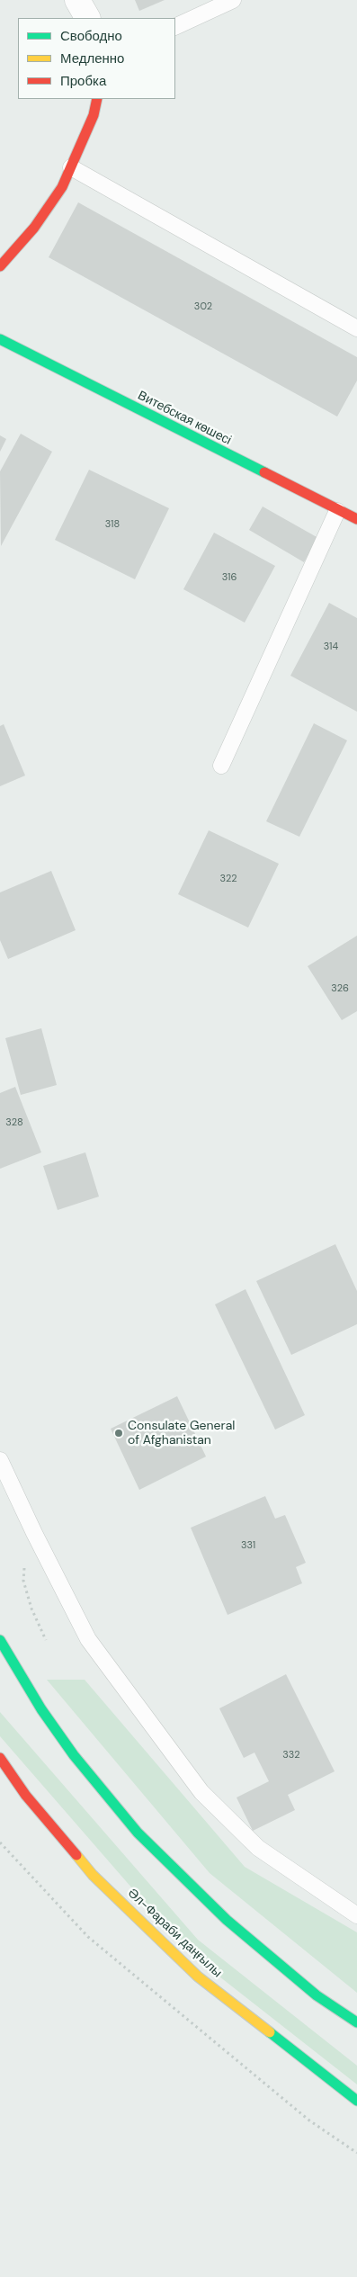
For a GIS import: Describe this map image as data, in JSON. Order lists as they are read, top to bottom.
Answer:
{
  "streets": {
    "main road": ["Витебская көшесі", "Әл-Фараби даңғылы"]
  },
  "places": ["Consulate General of Afghanistan"],
  "house_numbers": [
    "302",
    "318",
    "316",
    "314",
    "322",
    "326",
    "328",
    "331",
    "332"
  ],
  "legend": ["Свободно", "Медленно", "Пробка"]
}
